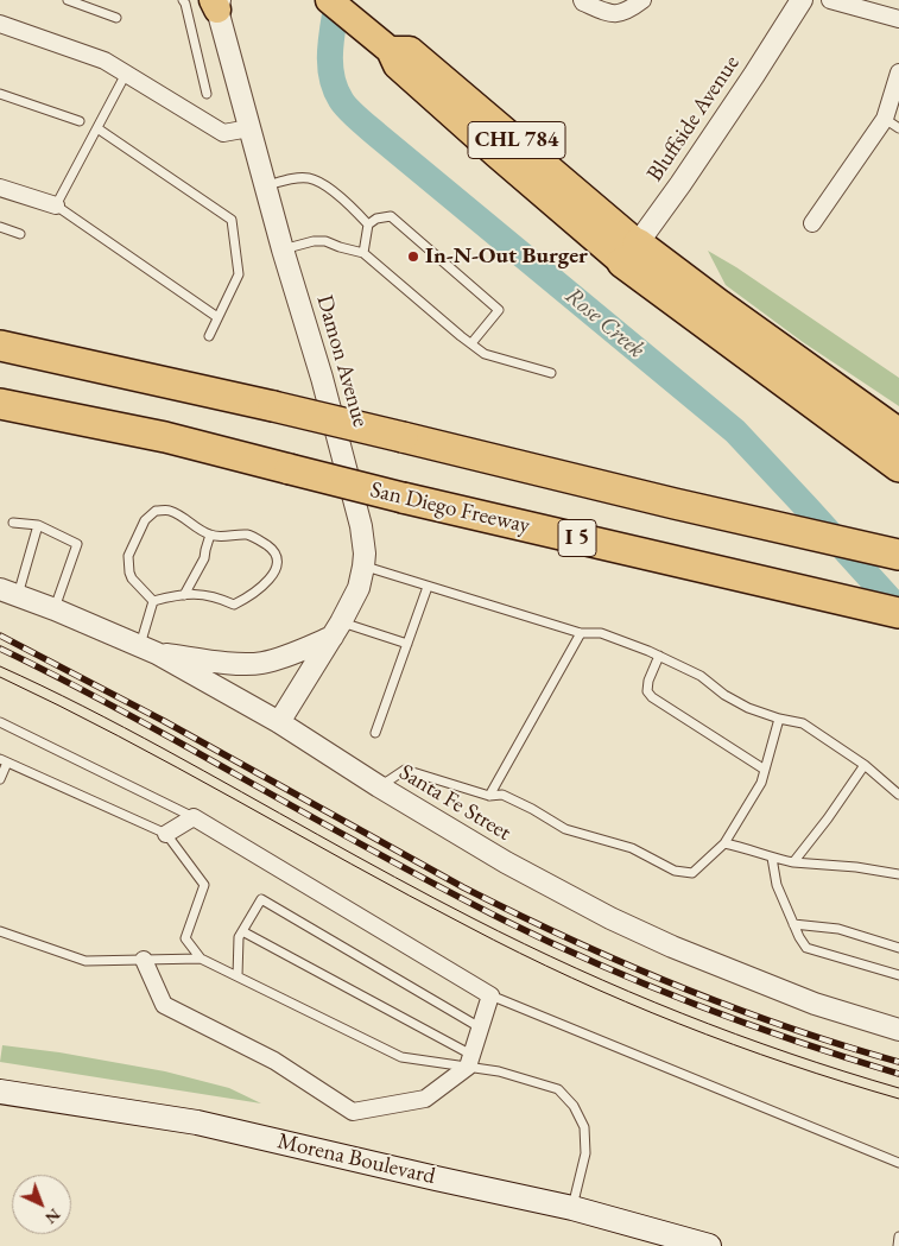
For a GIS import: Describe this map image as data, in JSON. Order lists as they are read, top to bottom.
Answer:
{
  "streets": {
    "highway": ["San Diego Freeway", "I 5"],
    "main road": ["CHL 784", "Morena Boulevard"],
    "street": ["Bluffside Avenue", "Damon Avenue", "Santa Fe Street"]
  },
  "crossings": [
    ["Bluffside Avenue", "CHL 784"],
    ["Damon Avenue", "Santa Fe Street"]
  ],
  "water": ["Rose Creek"],
  "places": ["In-N-Out Burger"],
  "north": "bottom right"
}
